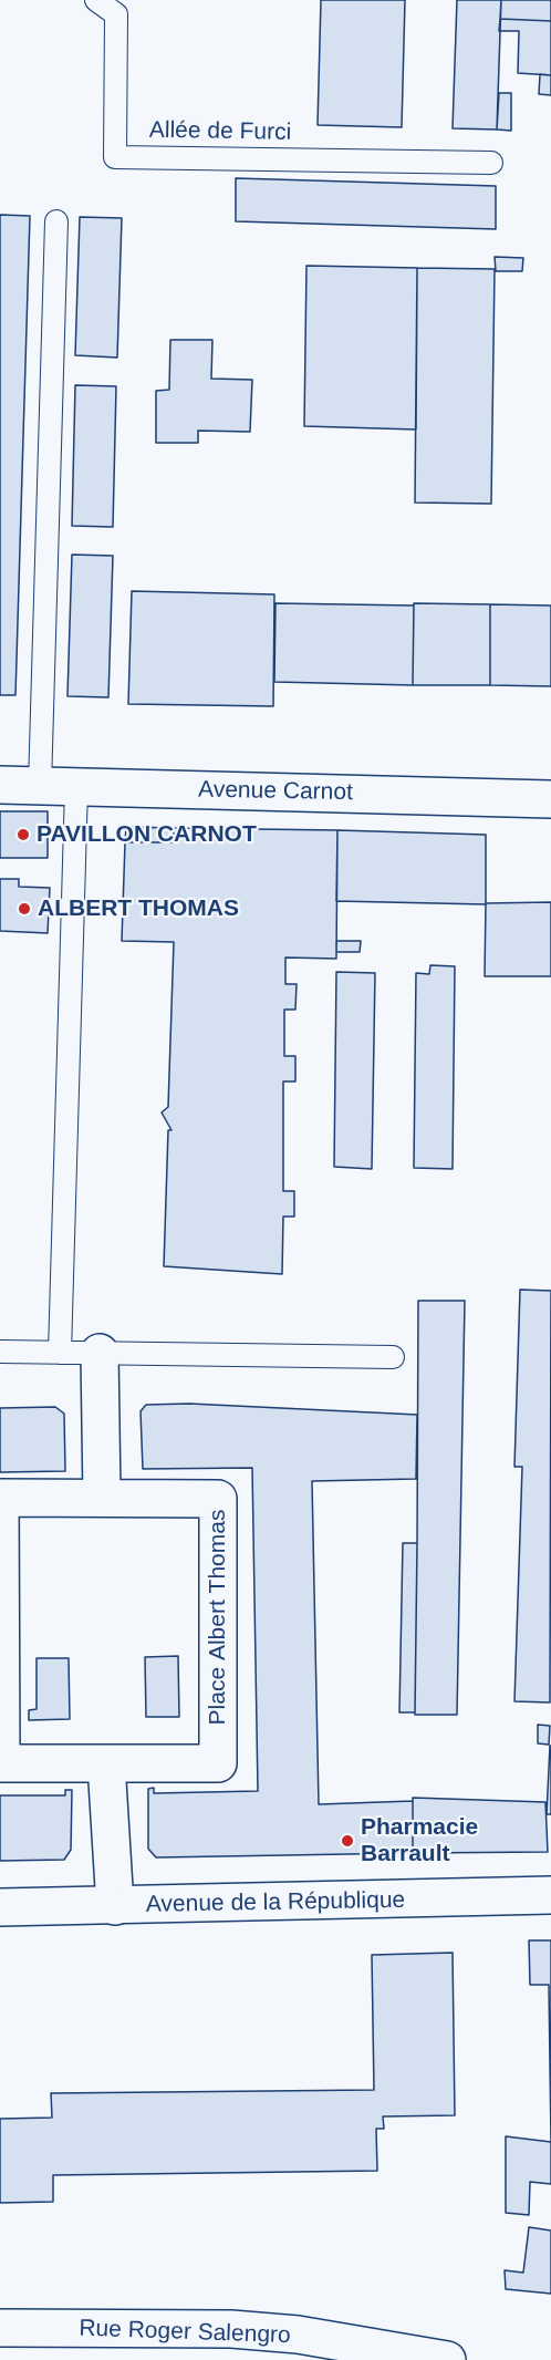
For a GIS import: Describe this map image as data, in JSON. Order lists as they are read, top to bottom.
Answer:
{
  "streets": {
    "street": [
      "Avenue Carnot",
      "Place Albert Thomas",
      "Avenue de la République",
      "Rue Roger Salengro"
    ],
    "lane": ["Allée de Furci"]
  },
  "places": ["PAVILLON CARNOT", "ALBERT THOMAS", "Pharmacie Barrault"]
}
